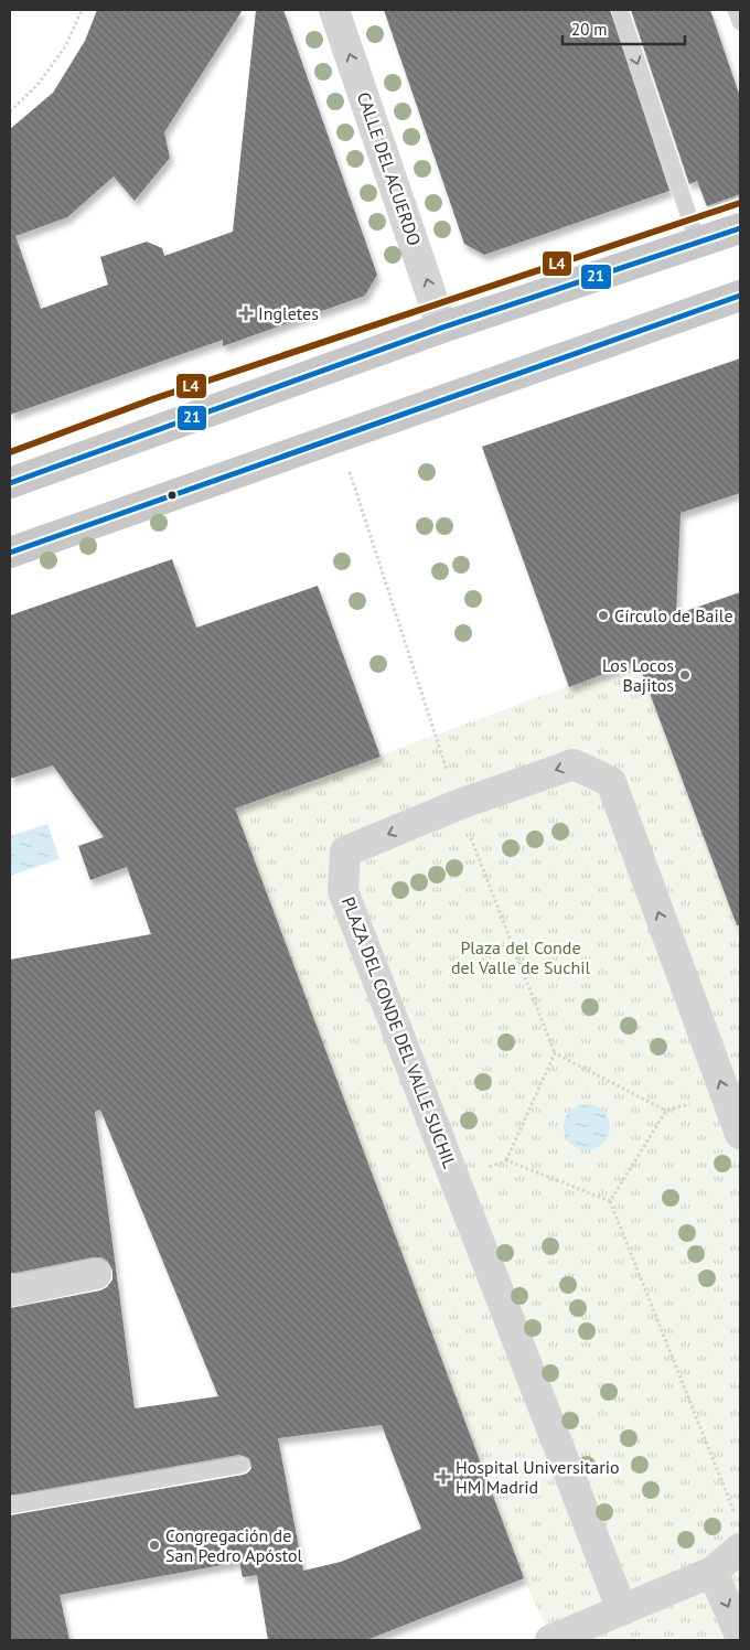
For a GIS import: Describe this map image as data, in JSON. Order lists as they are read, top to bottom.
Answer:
{
  "streets": {
    "street": ["CALLE DEL ACUERDO", "PLAZA DEL CONDE DEL VALLE SUCHIL"]
  },
  "one_way": ["CALLE DEL ACUERDO"],
  "parks": ["Plaza del Conde del Valle de Suchil"],
  "places": {
    "health": ["Ingletes", "Hospital Universitario HM Madrid"],
    "other": ["Círculo de Baile", "Los Locos Bajitos", "Congregación de San Pedro Apóstol"]
  },
  "lines": ["transit line L4", "transit line 21"],
  "scale_bar": "20 m"
}
